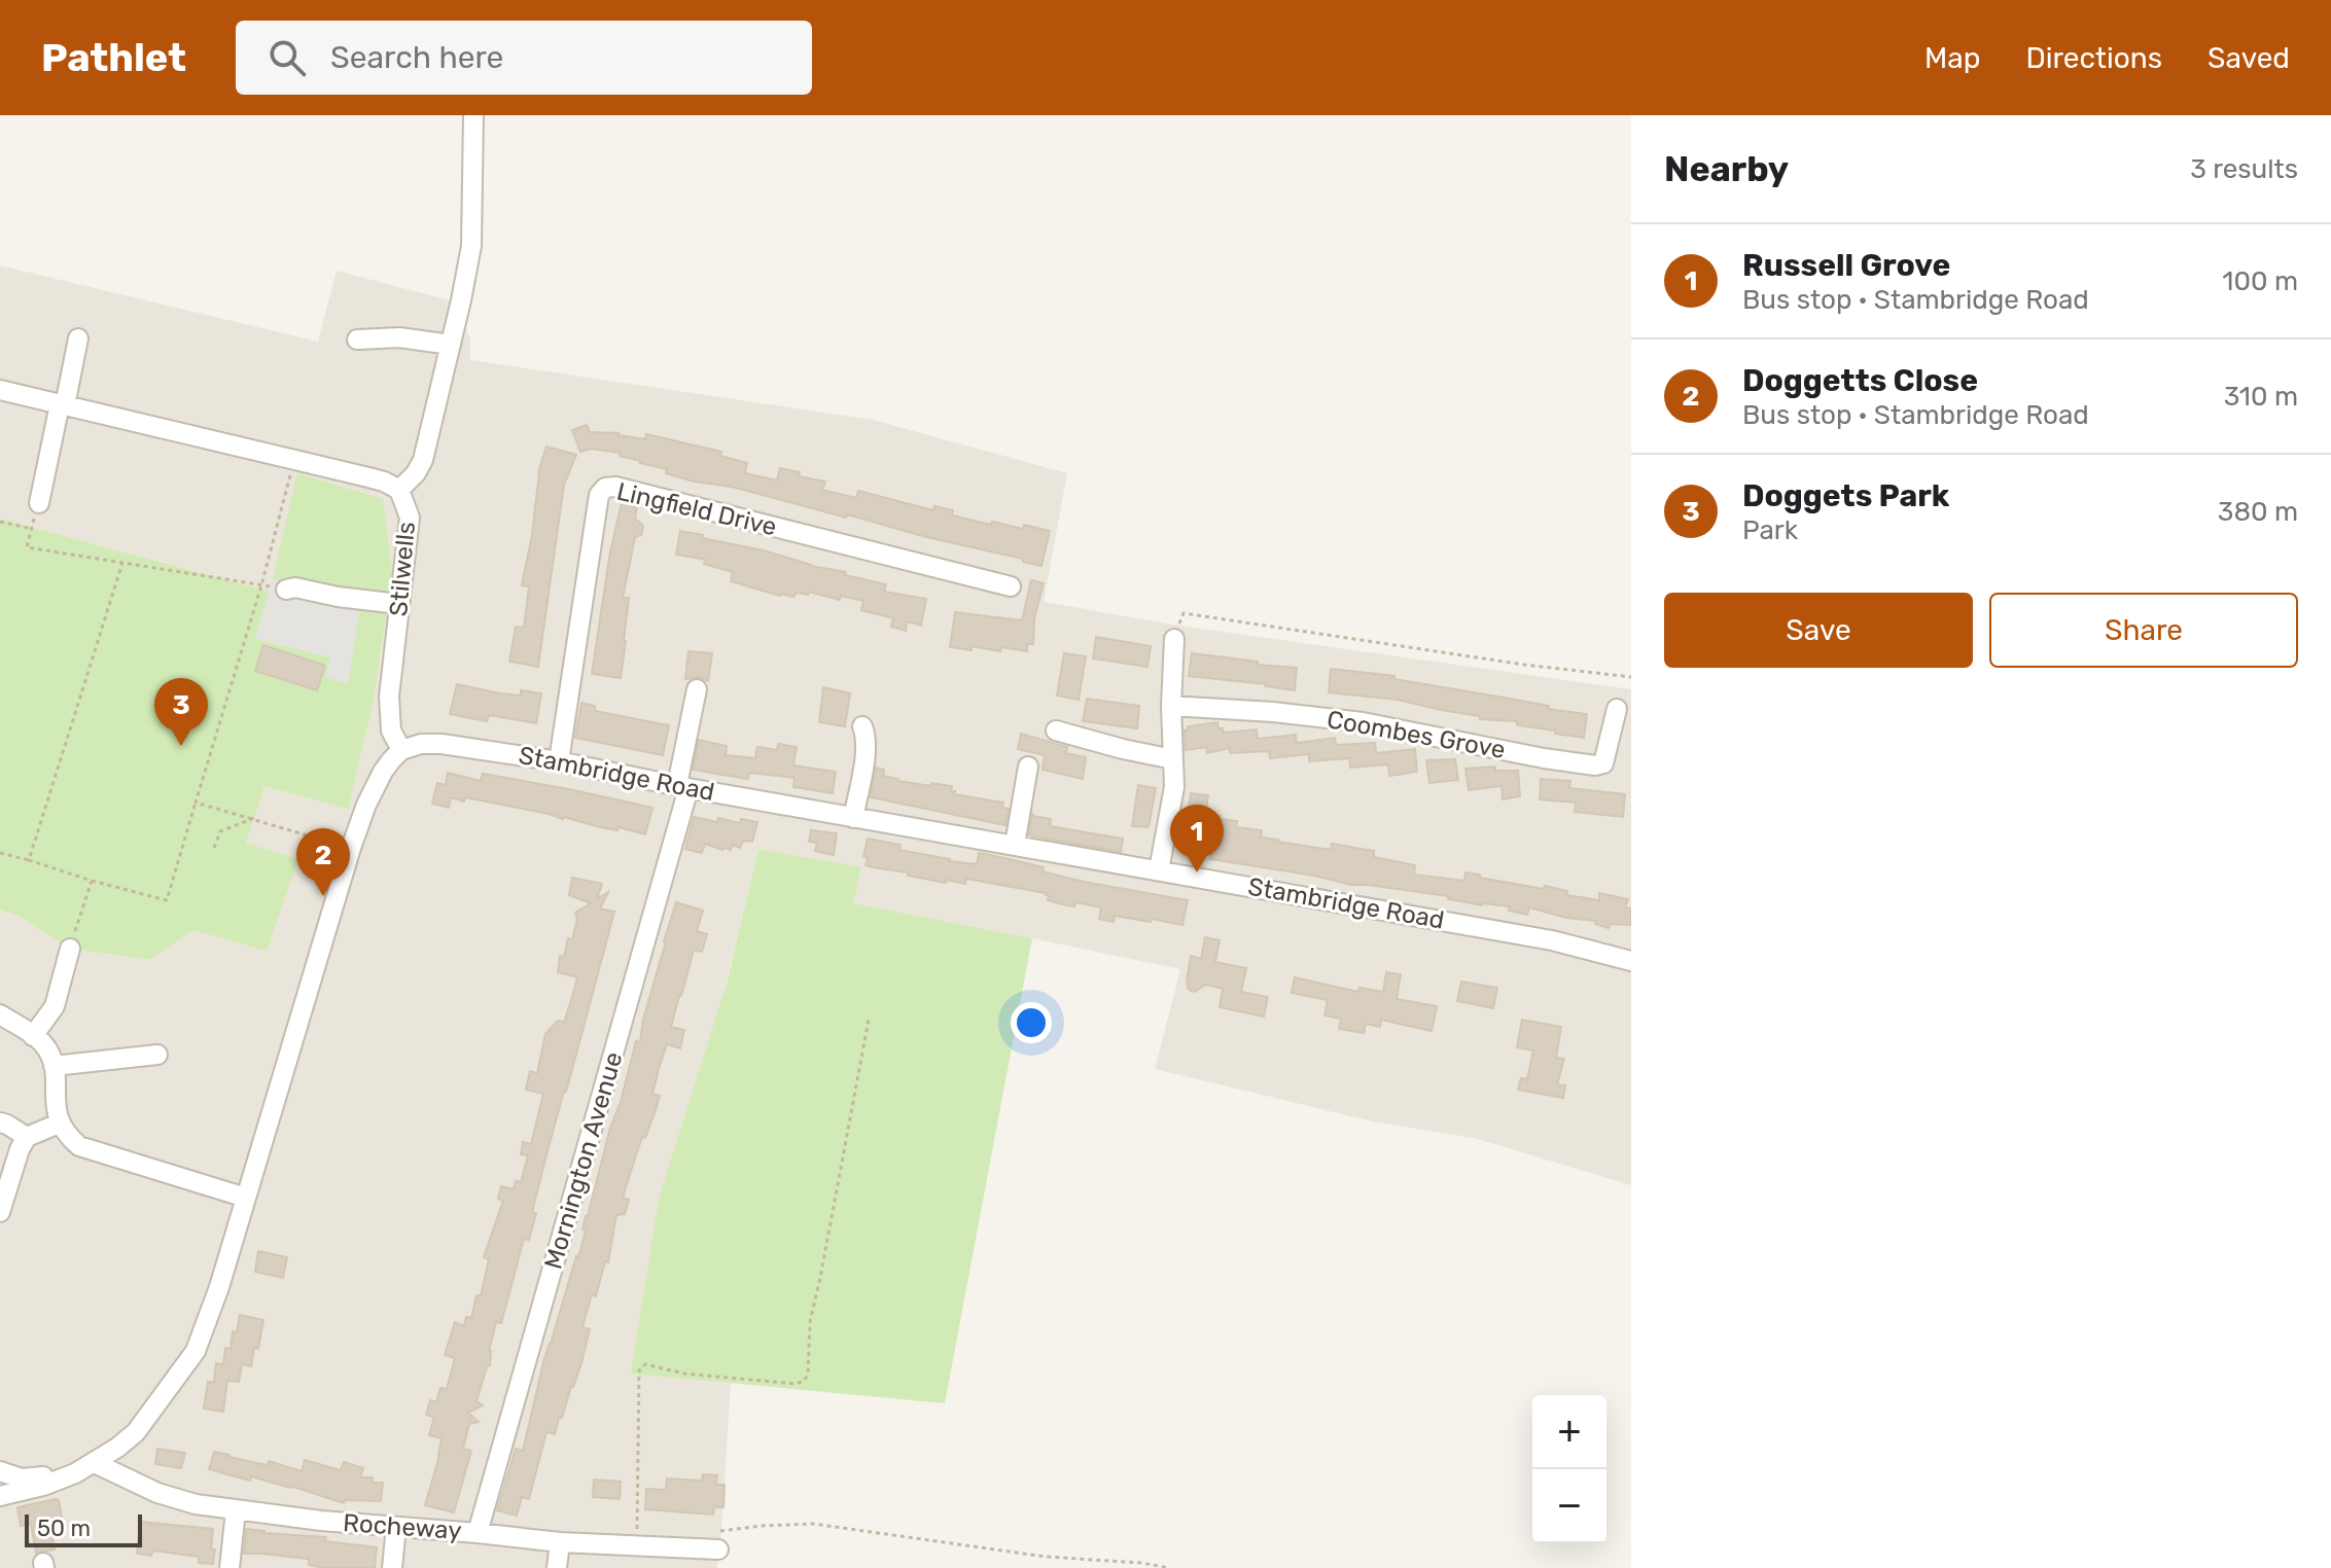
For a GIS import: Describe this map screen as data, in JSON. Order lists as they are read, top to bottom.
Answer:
{
  "streets": {
    "street": [
      "Lingfield Drive",
      "Stilwells",
      "Coombes Grove",
      "Stambridge Road",
      "Mornington Avenue",
      "Rocheway"
    ]
  },
  "crossings": [
    ["Lingfield Drive", "Stambridge Road"],
    ["Stilwells", "Stambridge Road"],
    ["Stambridge Road", "Mornington Avenue"],
    ["Mornington Avenue", "Rocheway"]
  ],
  "scale_bar": "50 m",
  "page": {
    "header": "Pathlet",
    "search": "Search here",
    "nav": ["Map", "Directions", "Saved"],
    "heading": ["Nearby", "3 results"],
    "list": [
      {
        "mark": "1",
        "name": "Russell Grove",
        "note": "Bus stop · Stambridge Road",
        "value": "100 m"
      },
      {
        "mark": "2",
        "name": "Doggetts Close",
        "note": "Bus stop · Stambridge Road",
        "value": "310 m"
      },
      {
        "mark": "3",
        "name": "Doggets Park",
        "note": "Park",
        "value": "380 m"
      }
    ],
    "buttons": ["Save", "Share"],
    "pins": ["3", "1", "2"],
    "map_buttons": ["+", "−"],
    "scale": "50 m"
  }
}
